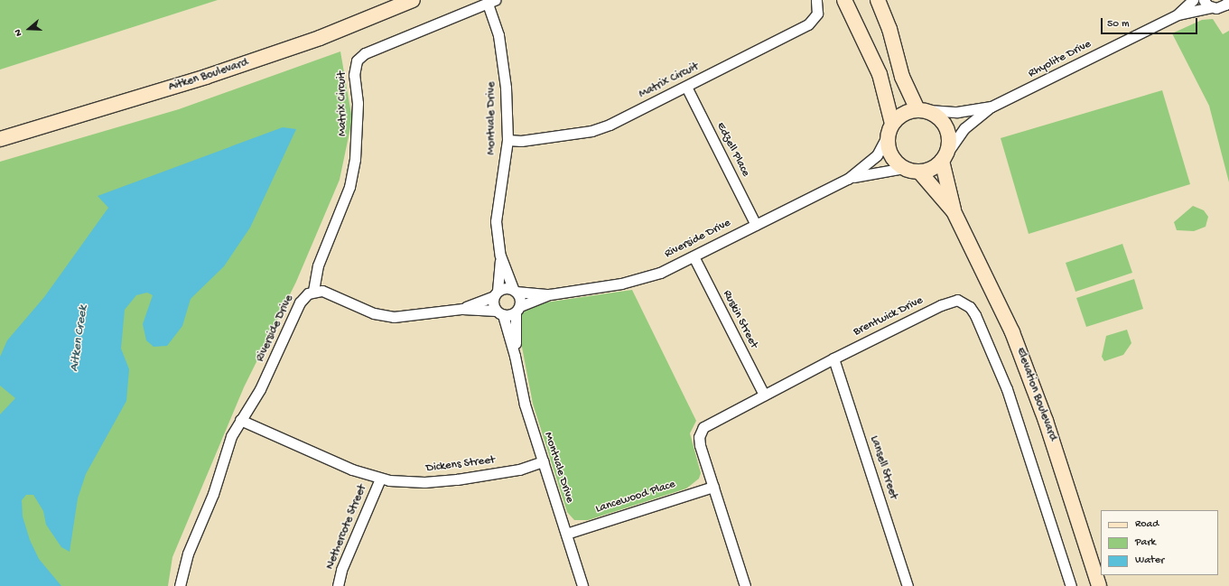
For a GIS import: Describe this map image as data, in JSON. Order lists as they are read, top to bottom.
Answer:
{
  "streets": {
    "street": [
      "Rhyolite Drive",
      "Aitken Boulevard",
      "Matrix Circuit",
      "Montvale Drive",
      "Edzell Place",
      "Riverside Drive",
      "Brentwick Drive",
      "Ruskin Street",
      "Elevation Boulevard",
      "Dickens Street",
      "Lansell Street",
      "Lancewood Place",
      "Nethercote Street"
    ]
  },
  "crossings": [
    ["Rhyolite Drive", "Riverside Drive"],
    ["Rhyolite Drive", "Elevation Boulevard"],
    ["Matrix Circuit", "Montvale Drive"],
    ["Matrix Circuit", "Edzell Place"],
    ["Matrix Circuit", "Riverside Drive"],
    ["Montvale Drive", "Riverside Drive"],
    ["Montvale Drive", "Dickens Street"],
    ["Montvale Drive", "Lancewood Place"],
    ["Edzell Place", "Riverside Drive"],
    ["Riverside Drive", "Ruskin Street"],
    ["Riverside Drive", "Elevation Boulevard"],
    ["Brentwick Drive", "Ruskin Street"],
    ["Brentwick Drive", "Lansell Street"],
    ["Brentwick Drive", "Lancewood Place"],
    ["Dickens Street", "Nethercote Street"]
  ],
  "water": ["Aitken Creek"],
  "legend": ["Road", "Park", "Water"],
  "scale_bar": "50 m",
  "north": "left"
}
